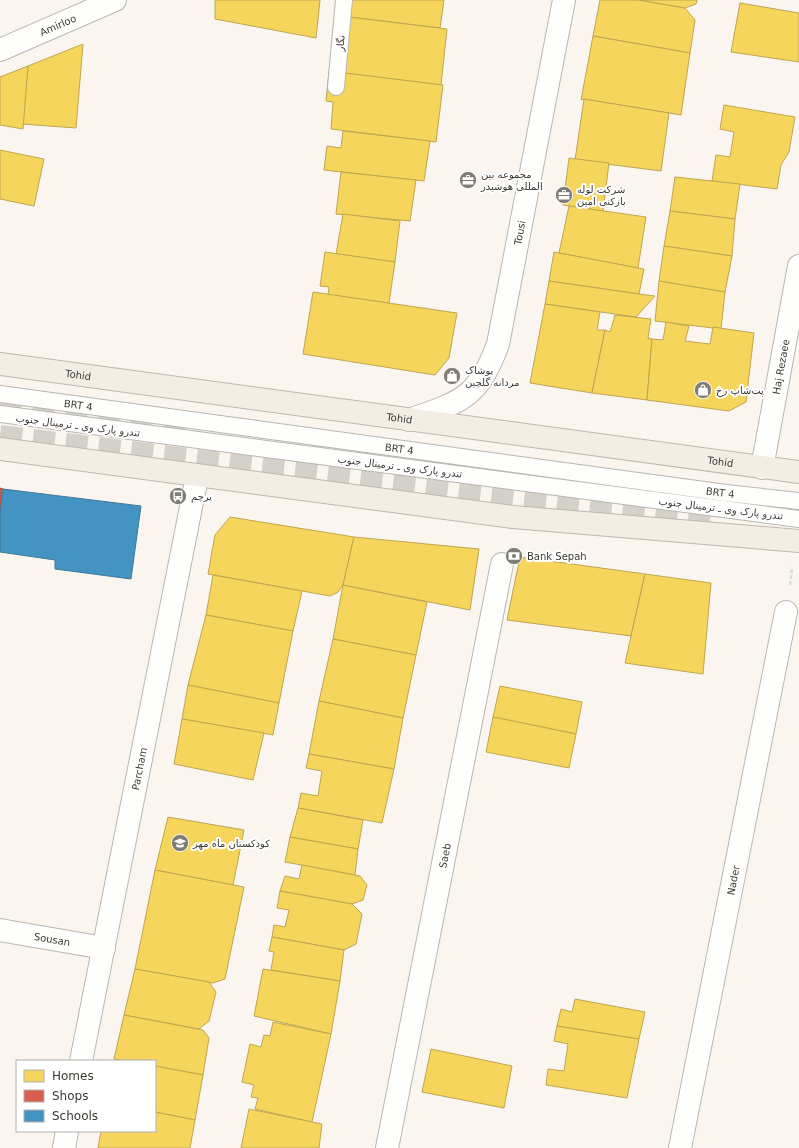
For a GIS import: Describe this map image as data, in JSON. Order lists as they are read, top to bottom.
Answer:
{
  "streets": {
    "main road": ["Tohid"],
    "street": [
      "Amirloo",
      "Tousi",
      "Haj Rezaee",
      "Parcham",
      "Saeb",
      "Nader",
      "Sousan"
    ],
    "lane": ["نگار", "BRT 4", "تندرو پارک وی ـ ترمینال جنوب"]
  },
  "crossings": [
    ["Tousi", "Tohid"],
    ["Haj Rezaee", "Tohid"],
    ["Parcham", "Sousan"]
  ],
  "places": {
    "office": ["مجموعه بین المللی هوشیدر", "شرکت لوله بازکنی امین"],
    "shop": ["پوشاک مردانه گلچین", "پت‌شاپ رخ"],
    "bus stop": ["پرچم"],
    "bank": ["Bank Sepah"],
    "school or university": ["کودکستان ماه مهر"]
  },
  "legend": ["Homes", "Shops", "Schools"]
}
